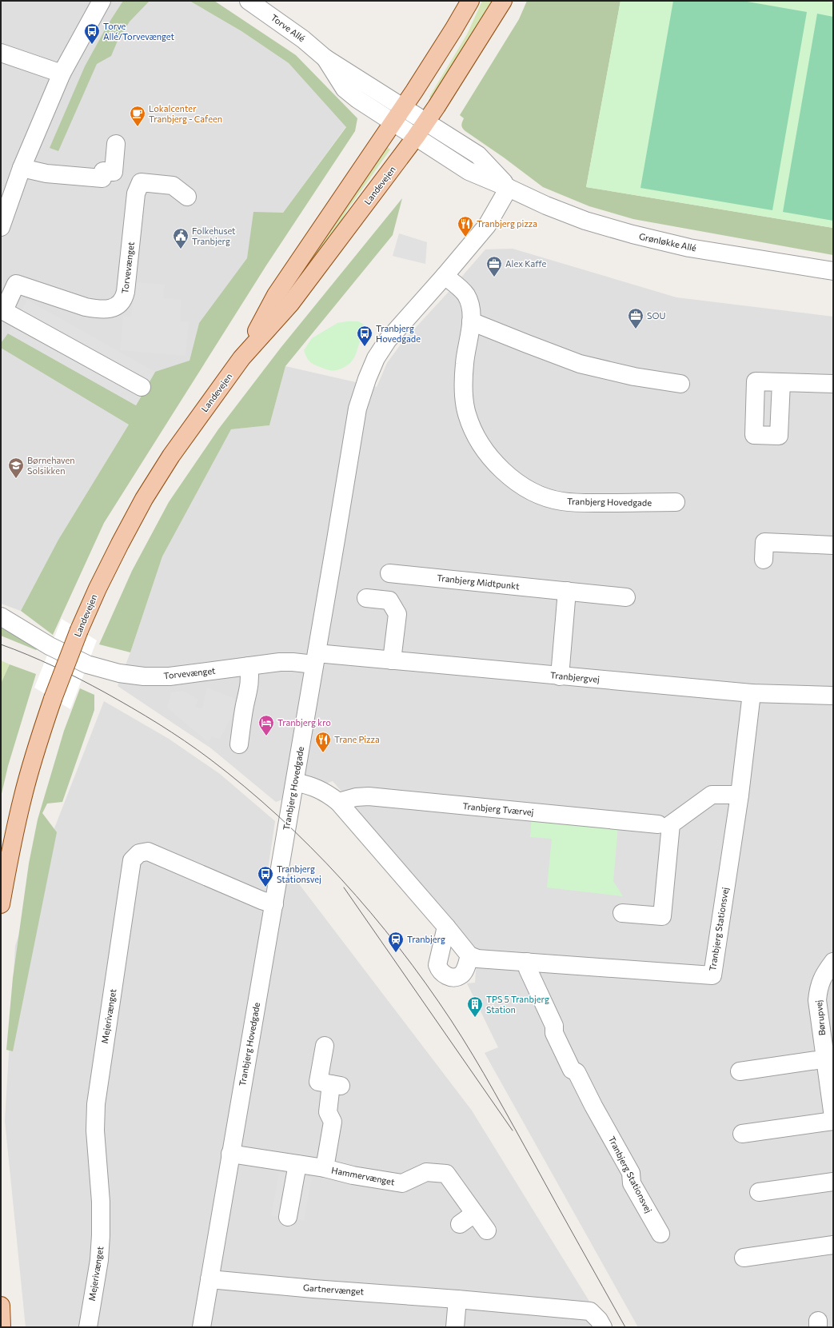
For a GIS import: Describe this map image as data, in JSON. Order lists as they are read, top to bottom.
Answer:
{
  "streets": {
    "main road": ["Landevejen"],
    "street": [
      "Torve Allé",
      "Grønløkke Allé",
      "Torvevænget",
      "Tranbjerg Hovedgade",
      "Tranbjerg Midtpunkt",
      "Tranbjergvej",
      "Tranbjerg Tværvej",
      "Tranbjerg Stationsvej",
      "Mejerivænget",
      "Børupvej",
      "Hammervænget",
      "Gartnervænget"
    ]
  },
  "crossings": [
    ["Torve Allé", "Landevejen"],
    ["Torve Allé", "Grønløkke Allé"],
    ["Landevejen", "Grønløkke Allé"],
    ["Grønløkke Allé", "Tranbjerg Hovedgade"],
    ["Torvevænget", "Tranbjerg Hovedgade"],
    ["Torvevænget", "Tranbjergvej"],
    ["Tranbjerg Hovedgade", "Tranbjergvej"],
    ["Tranbjerg Hovedgade", "Mejerivænget"],
    ["Tranbjerg Hovedgade", "Hammervænget"],
    ["Tranbjerg Hovedgade", "Gartnervænget"],
    ["Tranbjergvej", "Tranbjerg Stationsvej"]
  ],
  "places": {
    "bus stop": ["Torve Allé/Torvevænget", "Tranbjerg Hovedgade", "Tranbjerg Stationsvej"],
    "cafe": ["Lokalcenter Tranbjerg - Cafeen"],
    "restaurant": ["Tranbjerg pizza", "Trane Pizza"],
    "public building": ["Folkehuset Tranbjerg"],
    "office": ["Alex Kaffe", "SOU"],
    "school or university": ["Børnehaven Solsikken"],
    "hotel": ["Tranbjerg kro"],
    "station": ["Tranbjerg"],
    "building": ["TPS 5 Tranbjerg Station"]
  }
}
